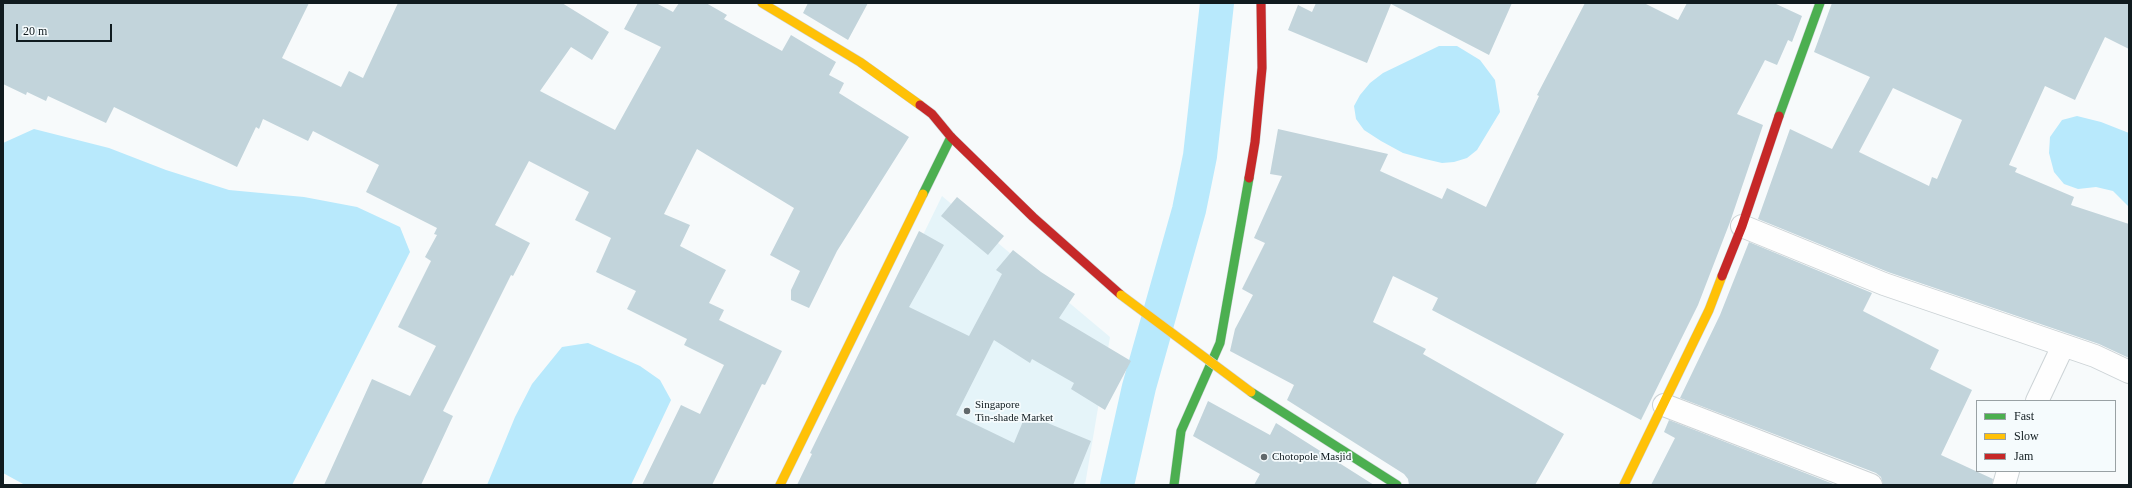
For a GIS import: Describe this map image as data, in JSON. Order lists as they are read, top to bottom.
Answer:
{
  "places": ["Singapore Tin-shade Market", "Chotopole Masjid"],
  "legend": ["Fast", "Slow", "Jam"],
  "scale_bar": "20 m"
}
